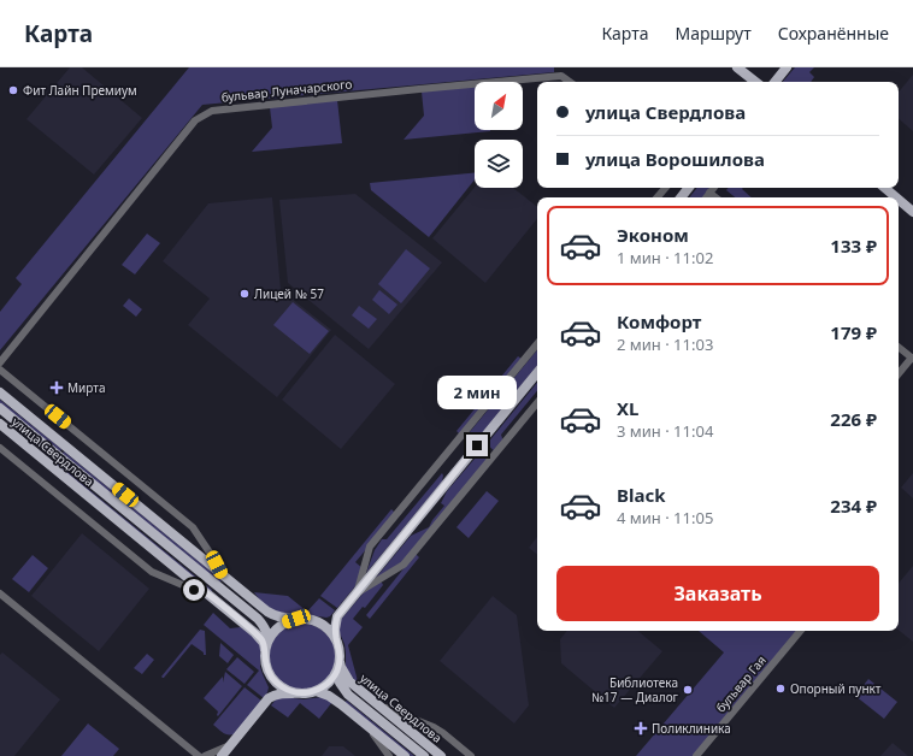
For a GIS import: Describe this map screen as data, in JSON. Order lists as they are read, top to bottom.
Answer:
{
  "streets": {
    "main road": ["улица Свердлова"],
    "street": ["бульвар Луначарского", "бульвар Гая"]
  },
  "places": {
    "other": [
      "Фит Лайн Премиум",
      "Лицей № 57",
      "Опорный пункт",
      "Библиотека №17 — Диалог"
    ],
    "health": ["Мирта", "Поликлиника"]
  },
  "north": "top right",
  "page": {
    "header": "Карта",
    "nav": ["Карта", "Маршрут", "Сохранённые"],
    "banner": ["улица Свердлова", "улица Ворошилова"],
    "list": [
      {
        "name": "Эконом",
        "note": "1 мин · 11:02",
        "value": "133 ₽"
      },
      {
        "name": "Комфорт",
        "note": "2 мин · 11:03",
        "value": "179 ₽"
      },
      {
        "name": "XL",
        "note": "3 мин · 11:04",
        "value": "226 ₽"
      },
      {
        "name": "Black",
        "note": "4 мин · 11:05",
        "value": "234 ₽"
      }
    ],
    "bubble": "2 мин",
    "buttons": "Заказать"
  }
}
